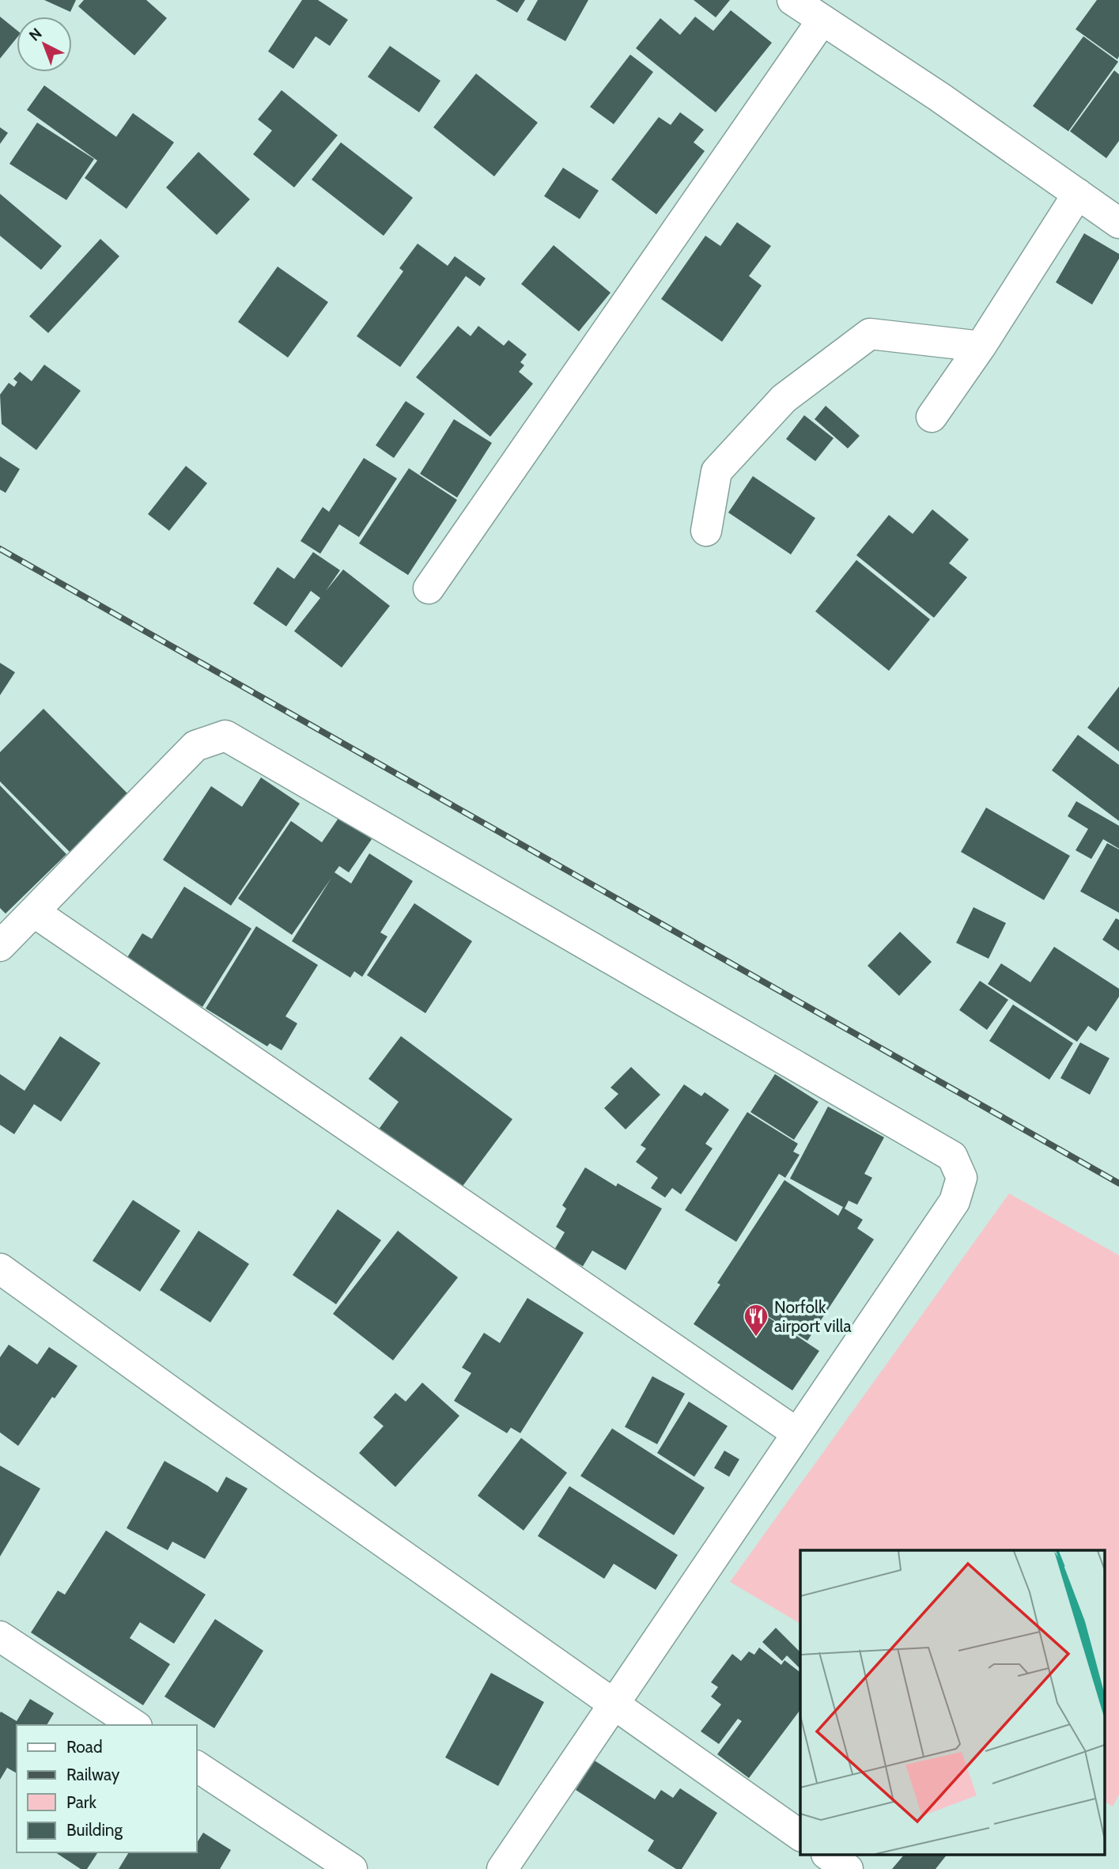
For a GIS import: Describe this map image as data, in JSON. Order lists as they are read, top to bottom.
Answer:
{
  "places": {
    "restaurant": ["Norfolk airport villa"]
  },
  "legend": [
    "Road",
    "Railway",
    "Park",
    "Building"
  ],
  "north": "top left"
}
